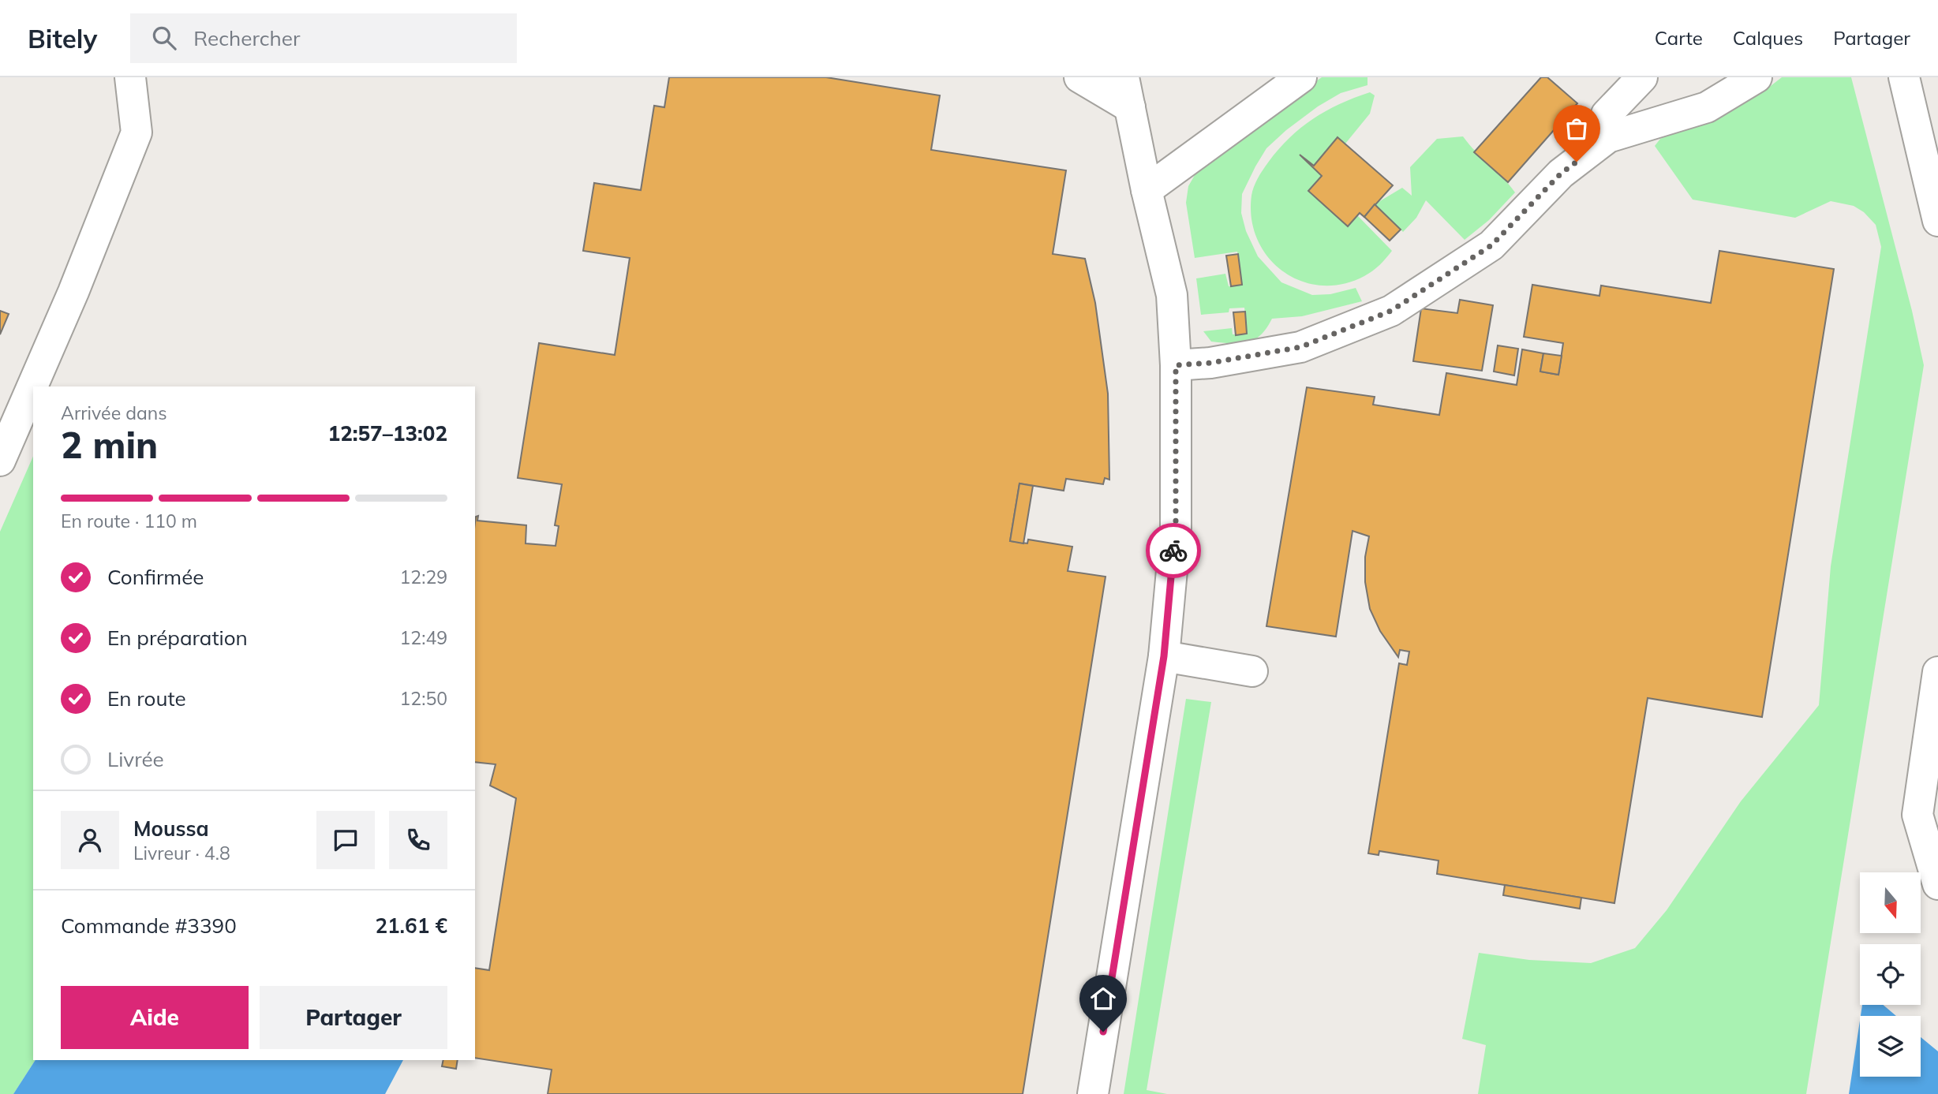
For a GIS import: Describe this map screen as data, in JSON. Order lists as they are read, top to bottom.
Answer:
{
  "north": "bottom",
  "page": {
    "header": "Bitely",
    "search": "Rechercher",
    "nav": ["Carte", "Calques", "Partager"],
    "heading": ["2 min", "Arrivée dans", "12:57–13:02"],
    "panel": [
      "Moussa",
      "Livreur · 4.8",
      "Commande #3390",
      "21.61 €"
    ],
    "bar": "En route · 110 m",
    "list": [
      ["Confirmée", "12:29"],
      ["En préparation", "12:49"],
      ["En route", "12:50"],
      "Livrée"
    ],
    "buttons": ["Aide", "Partager"]
  }
}
